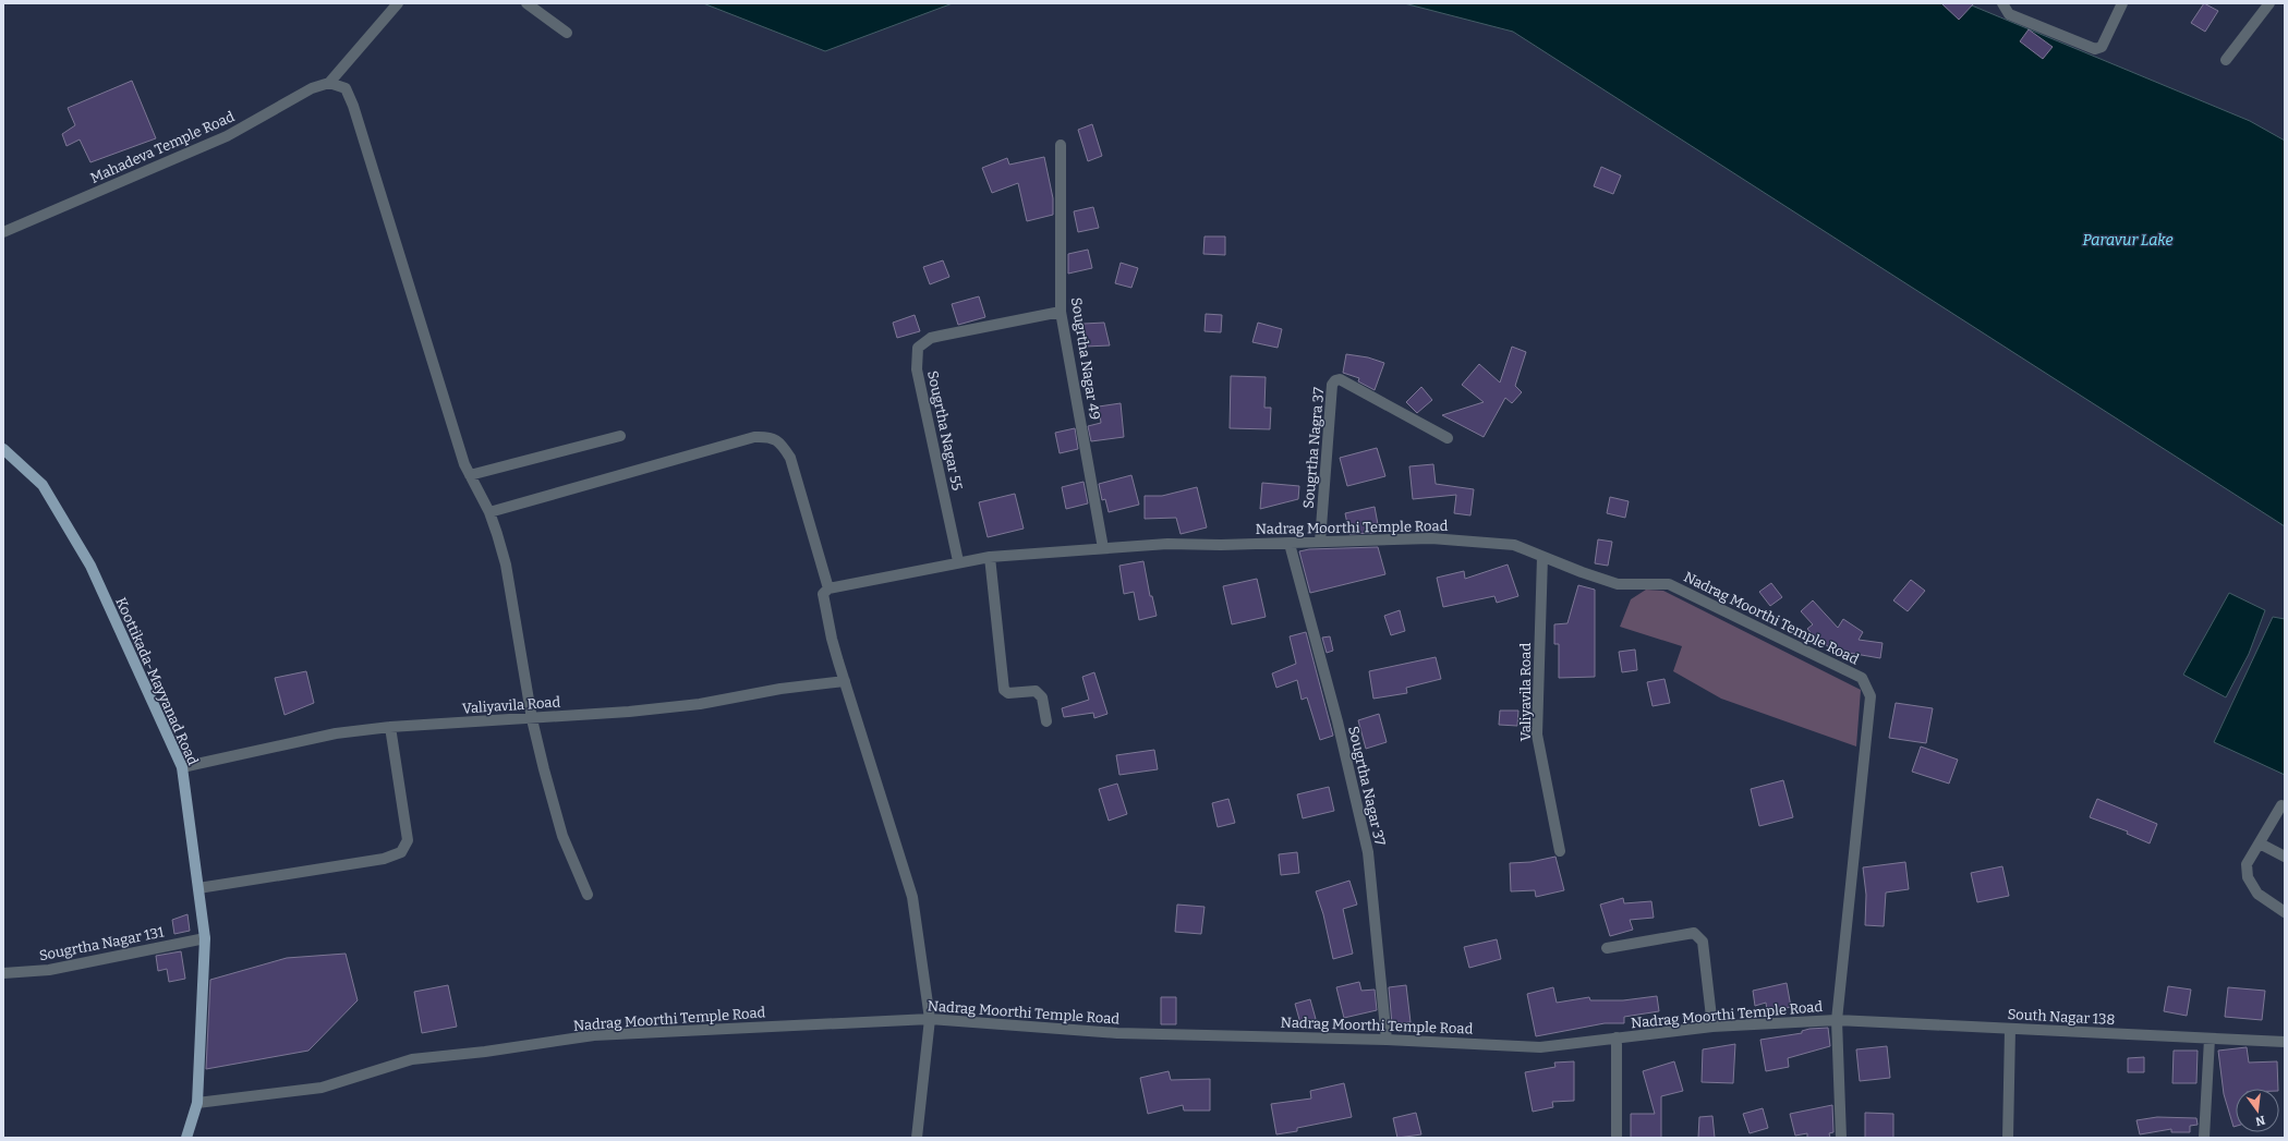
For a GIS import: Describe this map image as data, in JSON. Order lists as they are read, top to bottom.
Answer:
{
  "streets": {
    "main road": ["Koottikada-Mayyanad Road"],
    "street": [
      "Mahadeva Temple Road",
      "Sougrtha Nagar 49",
      "Sougrtha Nagar 55",
      "Sougrtha Nagra 37",
      "Nadrag Moorthi Temple Road",
      "Valiyavila Road",
      "Sougrtha Nagar 37",
      "Sougrtha Nagar 131",
      "South Nagar 138"
    ]
  },
  "crossings": [
    ["Sougrtha Nagar 49", "Sougrtha Nagar 55"],
    ["Sougrtha Nagar 49", "Nadrag Moorthi Temple Road"],
    ["Sougrtha Nagar 55", "Nadrag Moorthi Temple Road"],
    ["Sougrtha Nagra 37", "Nadrag Moorthi Temple Road"],
    ["Nadrag Moorthi Temple Road", "Koottikada-Mayyanad Road"],
    ["Nadrag Moorthi Temple Road", "Valiyavila Road"],
    ["Nadrag Moorthi Temple Road", "Sougrtha Nagar 37"],
    ["Nadrag Moorthi Temple Road", "South Nagar 138"],
    ["Koottikada-Mayyanad Road", "Valiyavila Road"],
    ["Koottikada-Mayyanad Road", "Sougrtha Nagar 131"]
  ],
  "water": ["Paravur Lake"],
  "north": "bottom"
}
